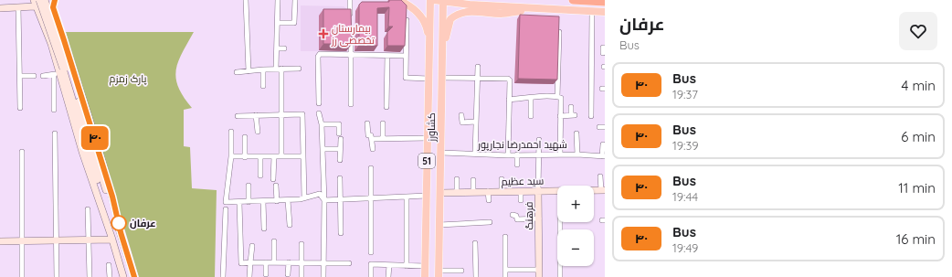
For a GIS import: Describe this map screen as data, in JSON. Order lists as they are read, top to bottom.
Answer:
{
  "streets": {
    "main road": [
      "کشاورز",
      "51",
      "سید عظیم",
      "فرهنگ"
    ],
    "street": ["شهید احمدرضا نجارپور"]
  },
  "crossings": [
    ["کشاورز", "شهید احمدرضا نجارپور"],
    ["کشاورز", "51"],
    ["کشاورز", "سید عظیم"],
    ["شهید احمدرضا نجارپور", "فرهنگ"],
    ["سید عظیم", "فرهنگ"]
  ],
  "parks": ["پارک زمزم"],
  "places": {
    "health": ["بیمارستان تخصصی رز"],
    "other": ["عرفان"]
  },
  "lines": ["bus line ۴۰"],
  "page": {
    "on_map": "۴۰",
    "heading": ["عرفان", "Bus"],
    "list": [
      {
        "mark": "۴۰",
        "name": "Bus",
        "note": "19:37",
        "value": "4 min"
      },
      {
        "mark": "۴۰",
        "name": "Bus",
        "note": "19:39",
        "value": "6 min"
      },
      {
        "mark": "۴۰",
        "name": "Bus",
        "note": "19:44",
        "value": "11 min"
      },
      {
        "mark": "۴۰",
        "name": "Bus",
        "note": "19:49",
        "value": "16 min"
      }
    ],
    "map_buttons": ["+", "−"]
  }
}
